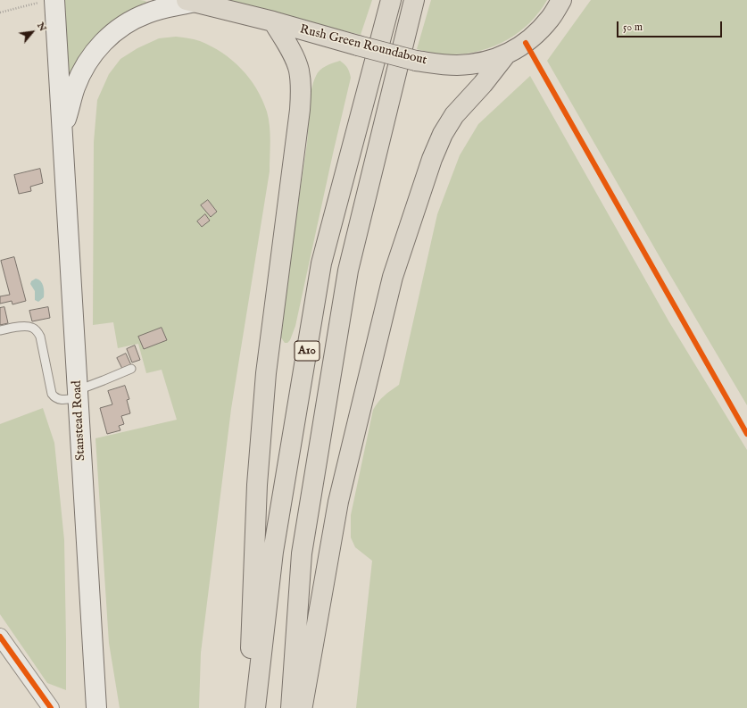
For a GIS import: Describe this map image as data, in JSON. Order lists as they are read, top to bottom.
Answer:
{
  "streets": {
    "highway": ["Rush Green Roundabout", "A10"],
    "main road": ["Stanstead Road"]
  },
  "crossings": [
    ["Rush Green Roundabout", "Stanstead Road"]
  ],
  "scale_bar": "50 m",
  "north": "top right"
}
